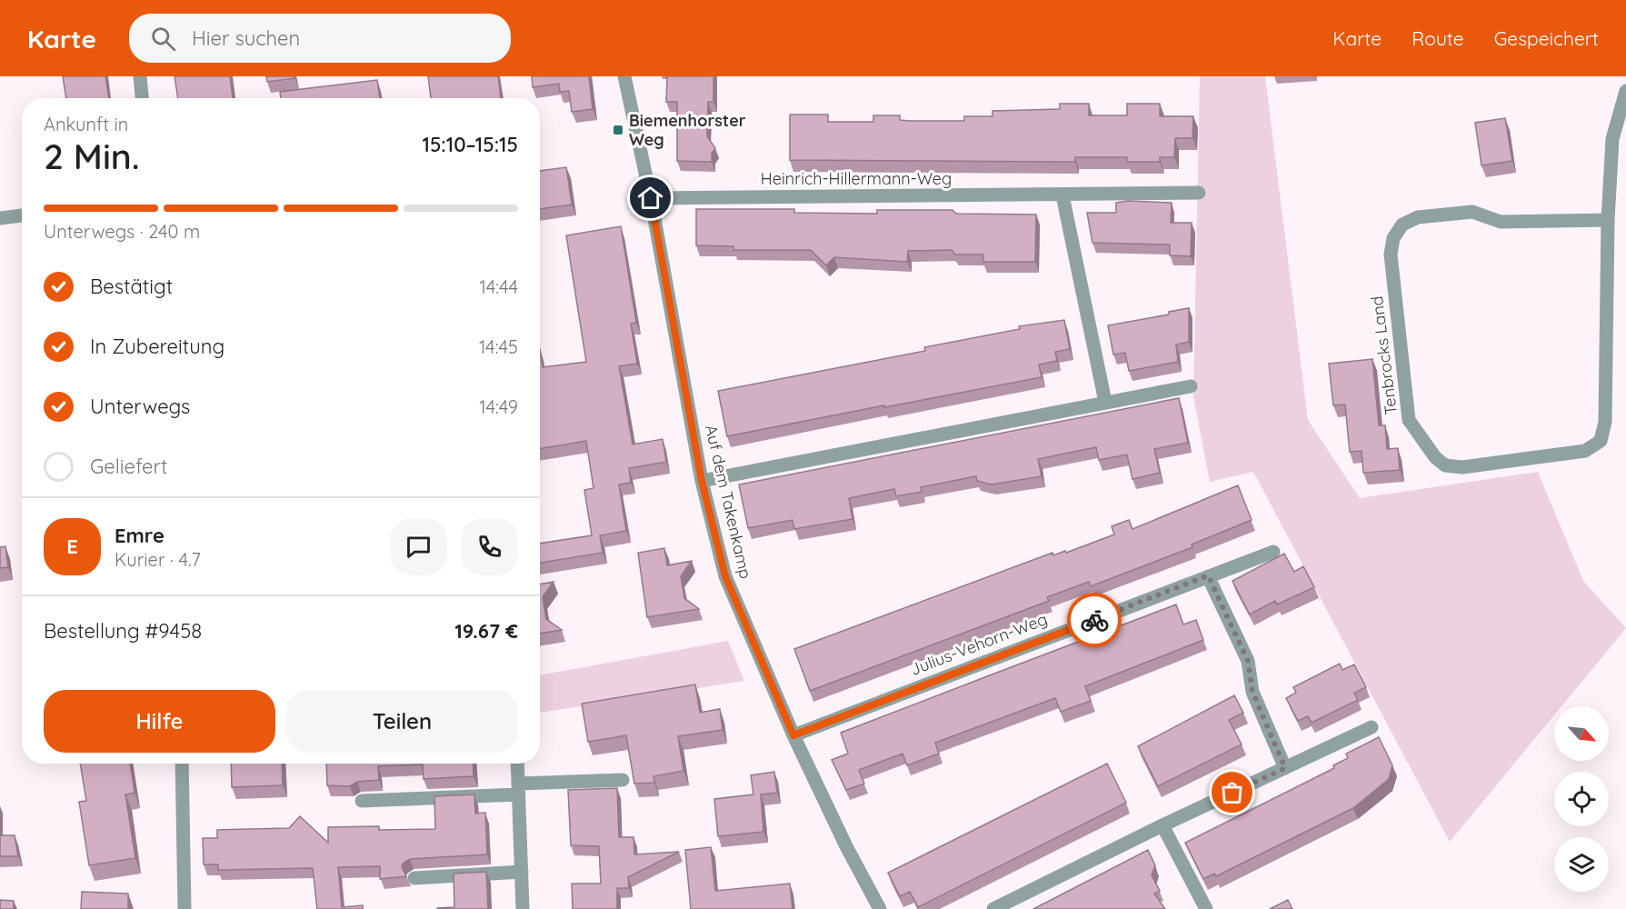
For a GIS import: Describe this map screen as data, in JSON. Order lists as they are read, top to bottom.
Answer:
{
  "streets": {
    "street": [
      "Heinrich-Hillermann-Weg",
      "Tenbrocks Land",
      "Auf dem Takenkamp",
      "Julius-Vehorn-Weg"
    ]
  },
  "crossings": [
    ["Heinrich-Hillermann-Weg", "Auf dem Takenkamp"],
    ["Auf dem Takenkamp", "Julius-Vehorn-Weg"]
  ],
  "places": {
    "transit": ["Biemenhorster Weg"]
  },
  "north": "bottom right",
  "page": {
    "header": "Karte",
    "search": "Hier suchen",
    "nav": ["Karte", "Route", "Gespeichert"],
    "heading": ["2 Min.", "Ankunft in", "15:10–15:15"],
    "panel": [
      "Emre",
      "Kurier · 4.7",
      "Bestellung #9458",
      "19.67 €"
    ],
    "bar": "Unterwegs · 240 m",
    "list": [
      ["Bestätigt", "14:44"],
      ["In Zubereitung", "14:45"],
      ["Unterwegs", "14:49"],
      "Geliefert"
    ],
    "round": "E",
    "buttons": ["Hilfe", "Teilen"]
  }
}
